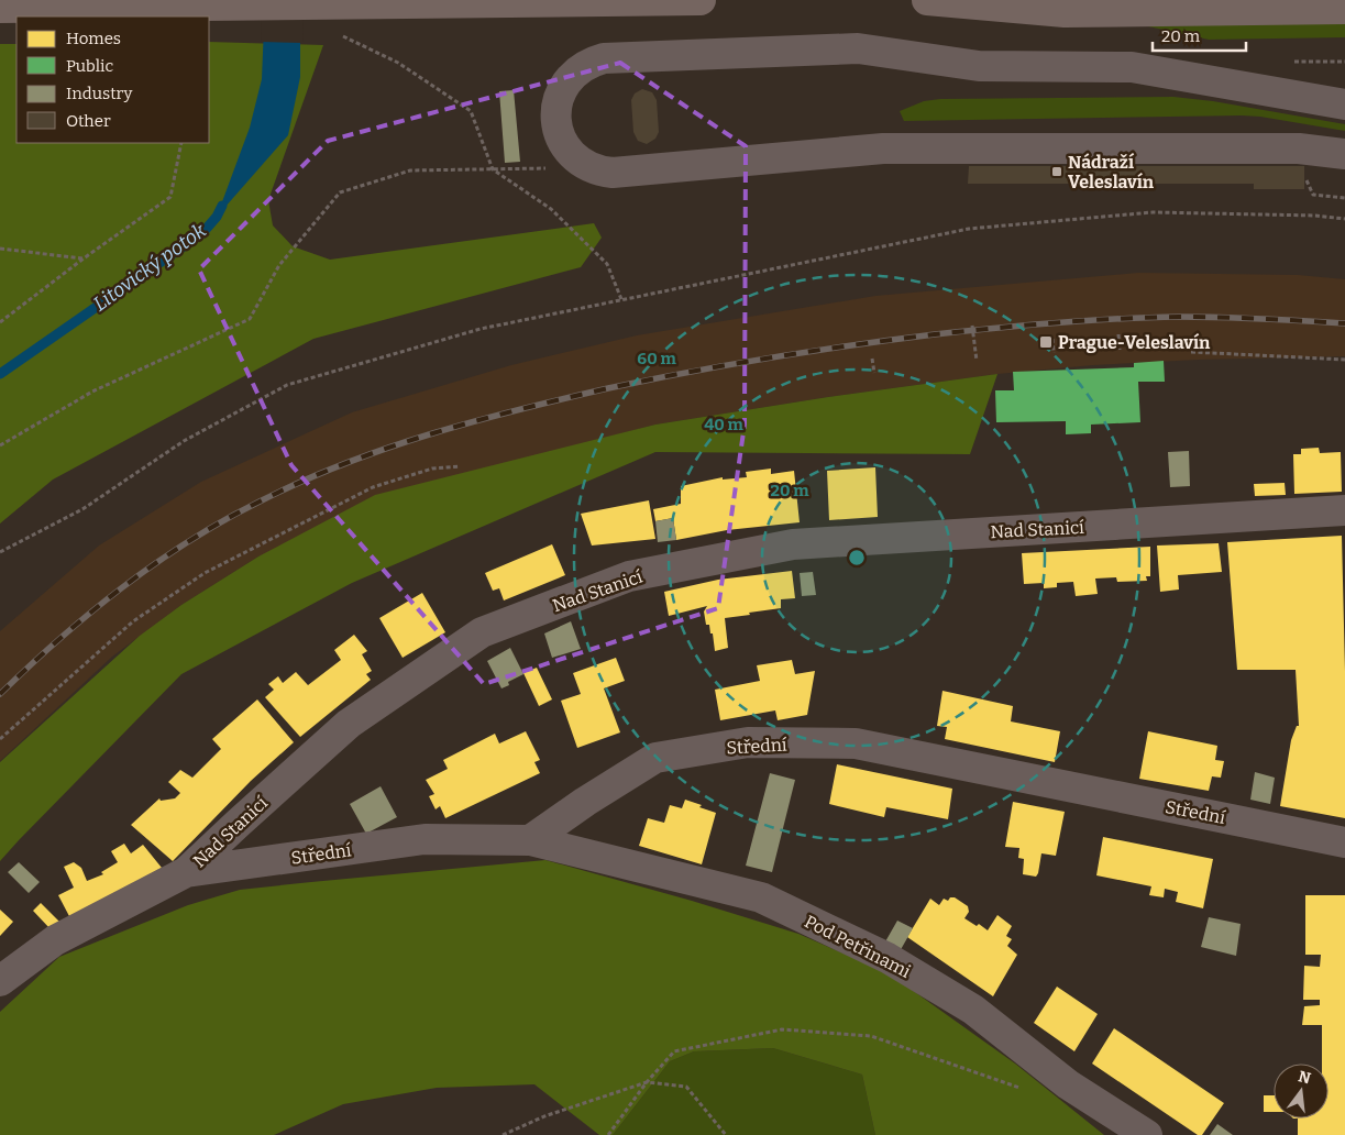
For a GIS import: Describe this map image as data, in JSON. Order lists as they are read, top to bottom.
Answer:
{
  "streets": {
    "street": ["Nad Stanicí", "Střední", "Pod Petřinami"]
  },
  "crossings": [
    ["Nad Stanicí", "Střední"],
    ["Střední", "Pod Petřinami"]
  ],
  "water": ["Litovický potok"],
  "places": {
    "transit": ["Nádraží Veleslavín", "Prague-Veleslavín"]
  },
  "legend": [
    "Homes",
    "Public",
    "Industry",
    "Other"
  ],
  "scale_bar": "20 m",
  "north": "top",
  "rings": ["60 m", "40 m", "20 m"]
}
